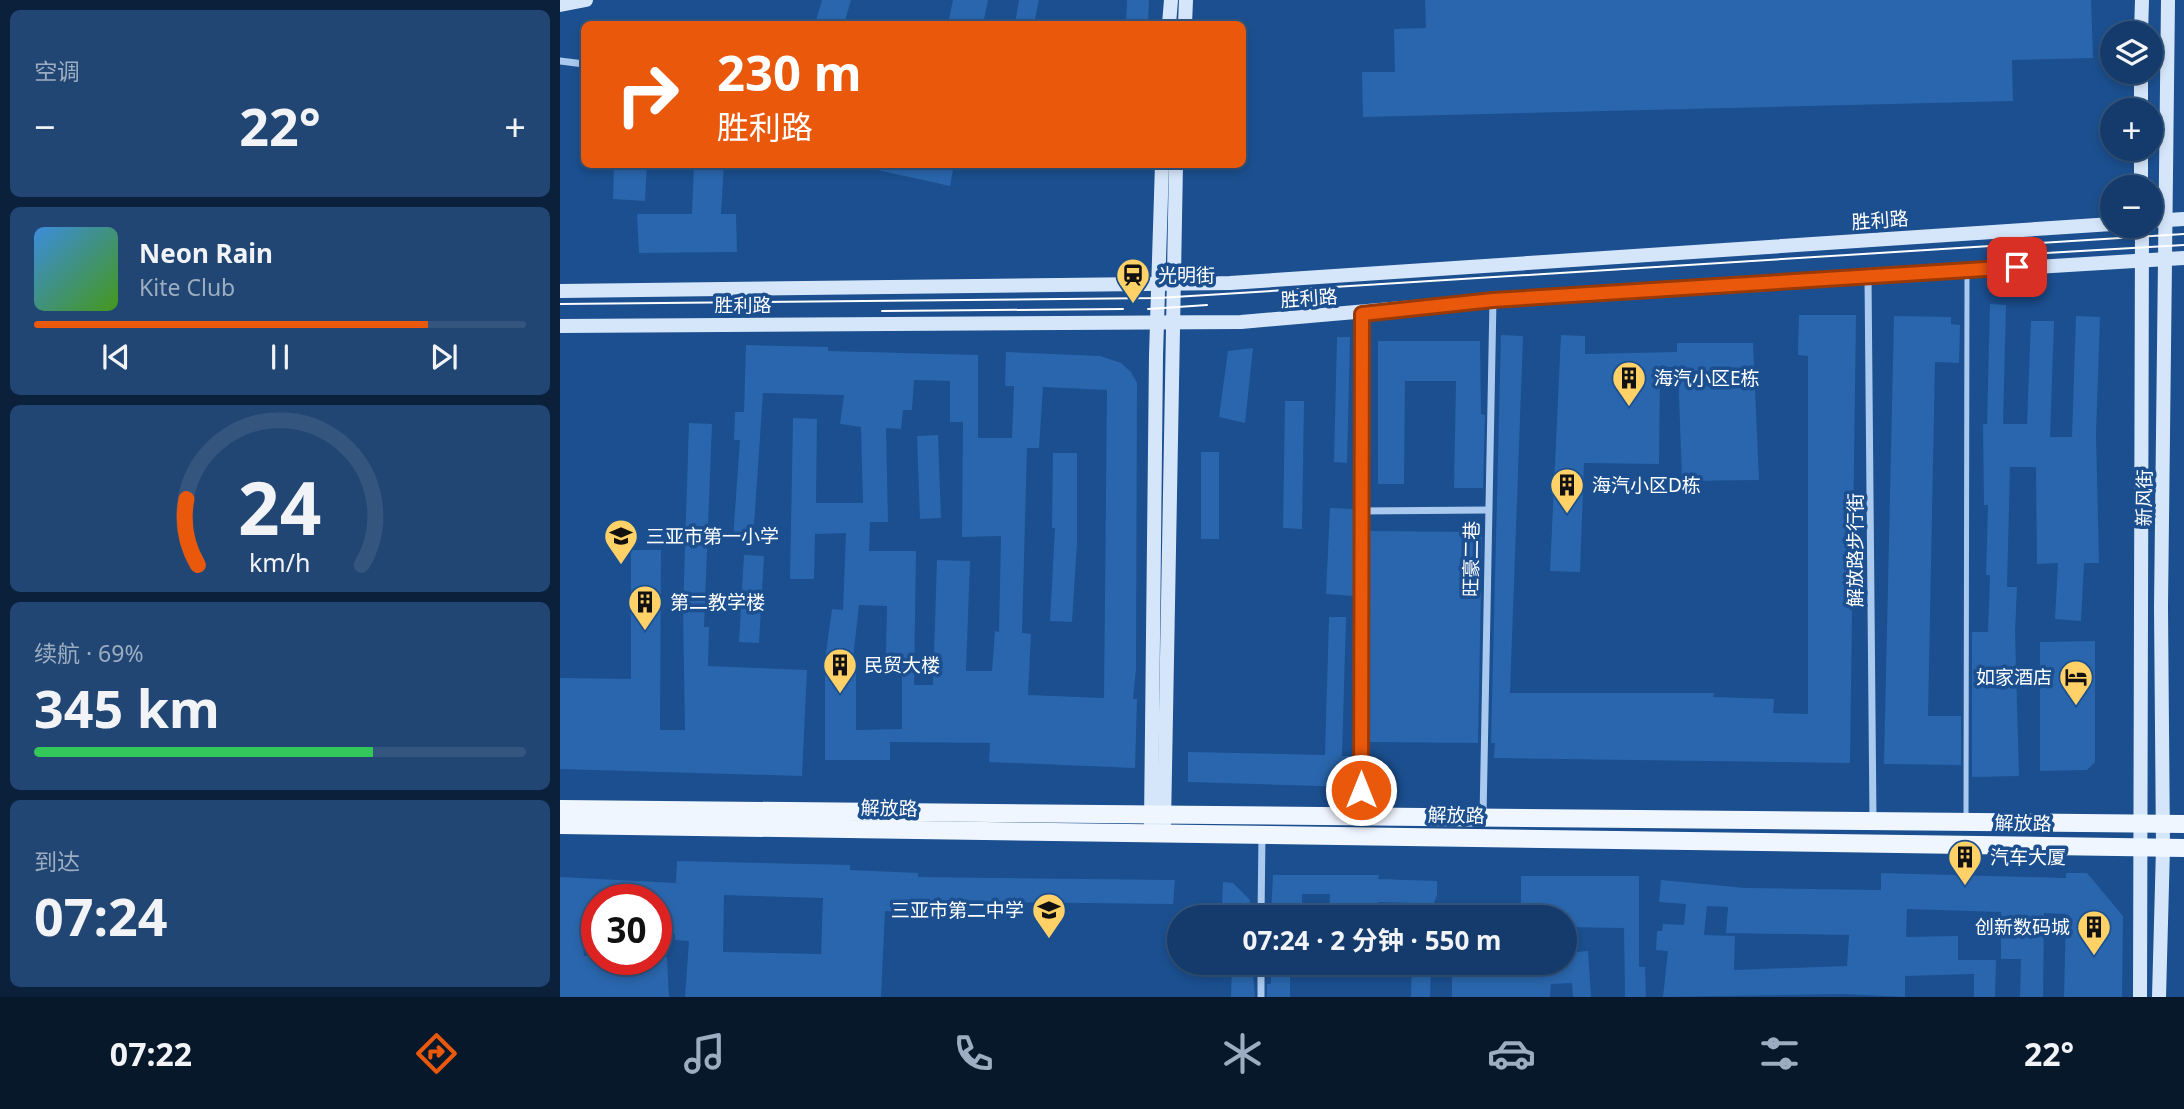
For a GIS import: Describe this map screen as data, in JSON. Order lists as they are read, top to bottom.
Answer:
{
  "streets": {
    "main road": ["胜利路", "新风街", "解放路"],
    "street": ["解放路步行街", "旺豪二巷"]
  },
  "crossings": [
    ["胜利路", "新风街"],
    ["胜利路", "解放路步行街"],
    ["胜利路", "旺豪二巷"],
    ["新风街", "解放路"],
    ["解放路步行街", "解放路"],
    ["旺豪二巷", "解放路"]
  ],
  "places": {
    "station": ["光明街"],
    "building": [
      "海汽小区E栋",
      "海汽小区D栋",
      "第二教学楼",
      "民贸大楼",
      "汽车大厦",
      "创新数码城"
    ],
    "school or university": ["三亚市第一小学", "三亚市第二中学"],
    "hotel": ["如家酒店"]
  },
  "page": {
    "tile": [
      "空调",
      ["续航 · 69%", "345 km"],
      ["到达", "07:24"]
    ],
    "map_buttons": ["+", "−"],
    "turn": ["230 m", "胜利路"],
    "heat": ["−", "22°", "+"],
    "song": ["Neon Rain", "Kite Club"],
    "limit": "30",
    "trip": "07:24 · 2 分钟 · 550 m",
    "tabs": ["07:22", "22°"],
    "gauge": ["24", "km/h"]
  }
}
